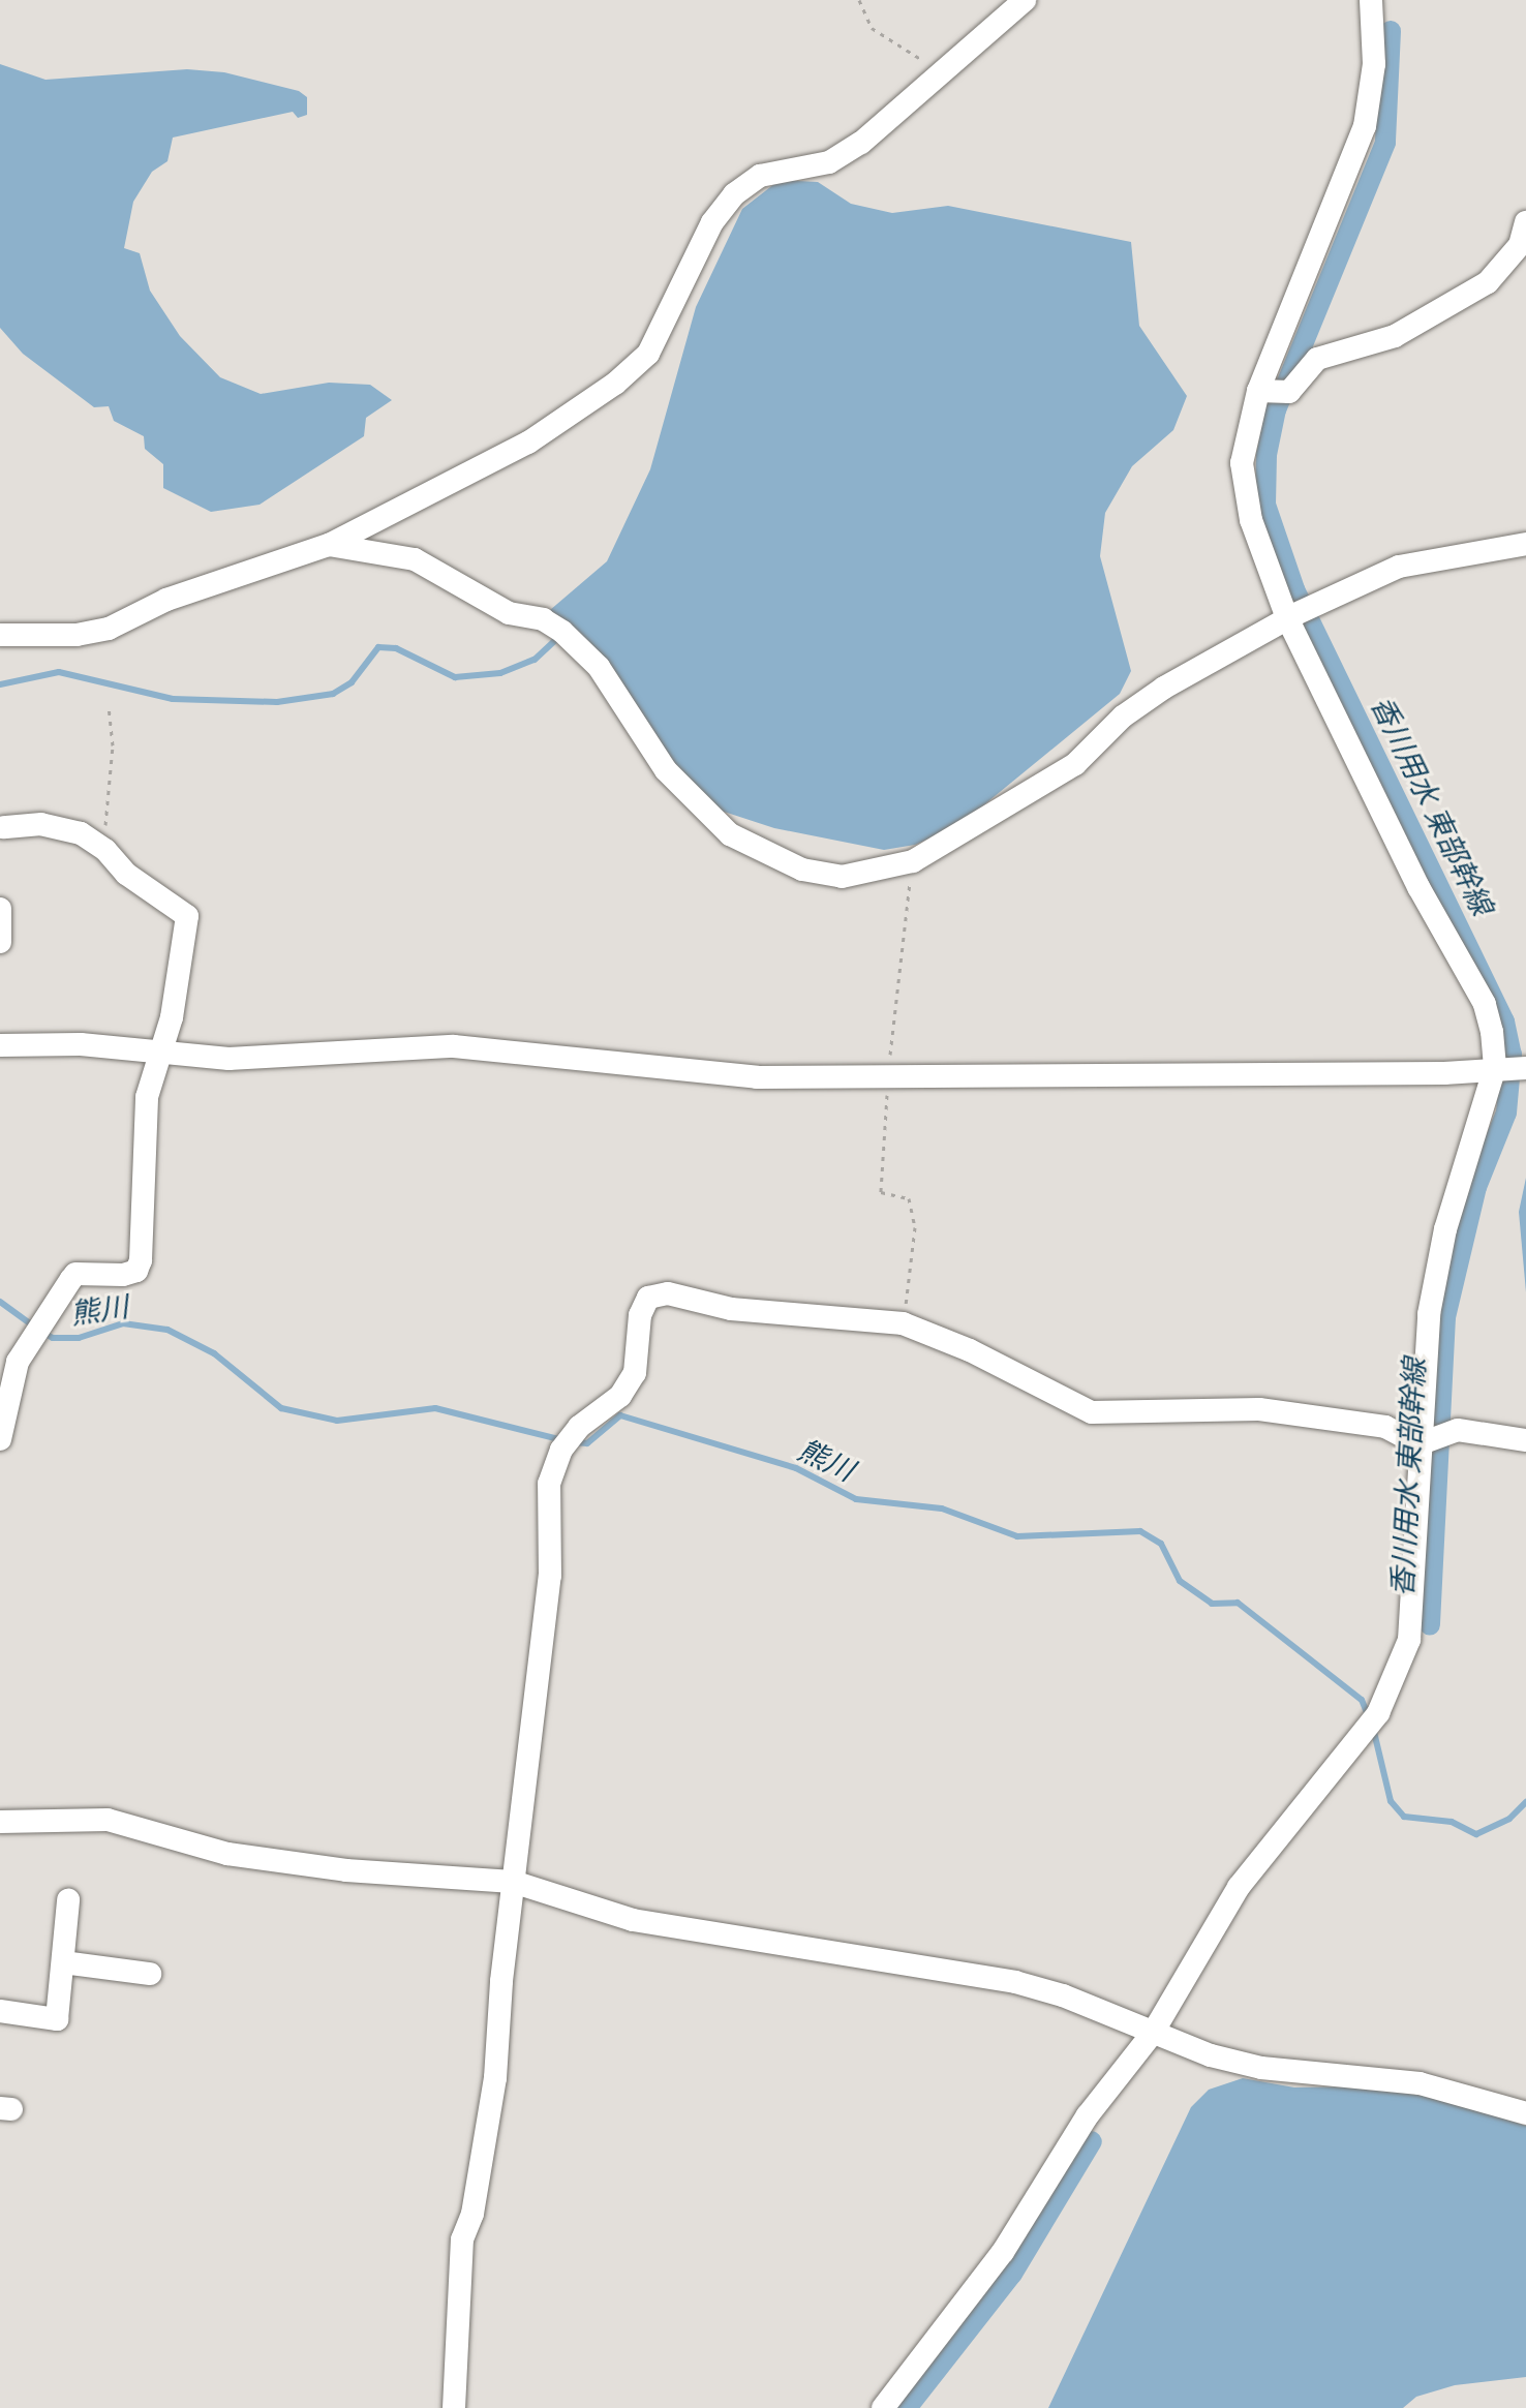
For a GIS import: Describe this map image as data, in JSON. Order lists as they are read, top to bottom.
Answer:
{
  "water": ["香川用水 東部幹線", "熊川"]
}
